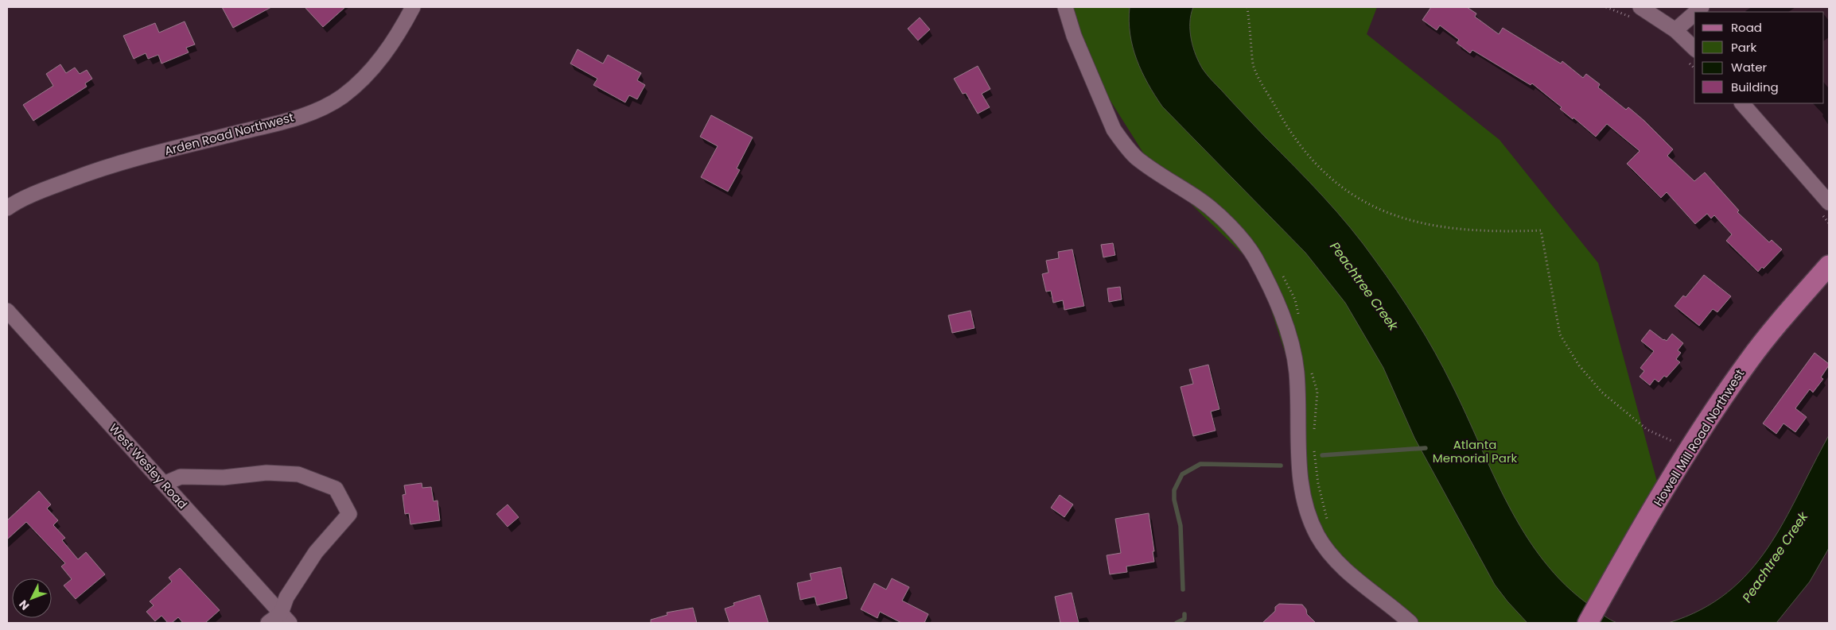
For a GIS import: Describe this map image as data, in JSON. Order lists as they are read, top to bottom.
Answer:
{
  "streets": {
    "main road": ["Howell Mill Road Northwest"],
    "street": ["Arden Road Northwest", "West Wesley Road"]
  },
  "water": ["Peachtree Creek"],
  "parks": ["Atlanta Memorial Park"],
  "legend": [
    "Road",
    "Park",
    "Water",
    "Building"
  ],
  "north": "bottom left"
}
